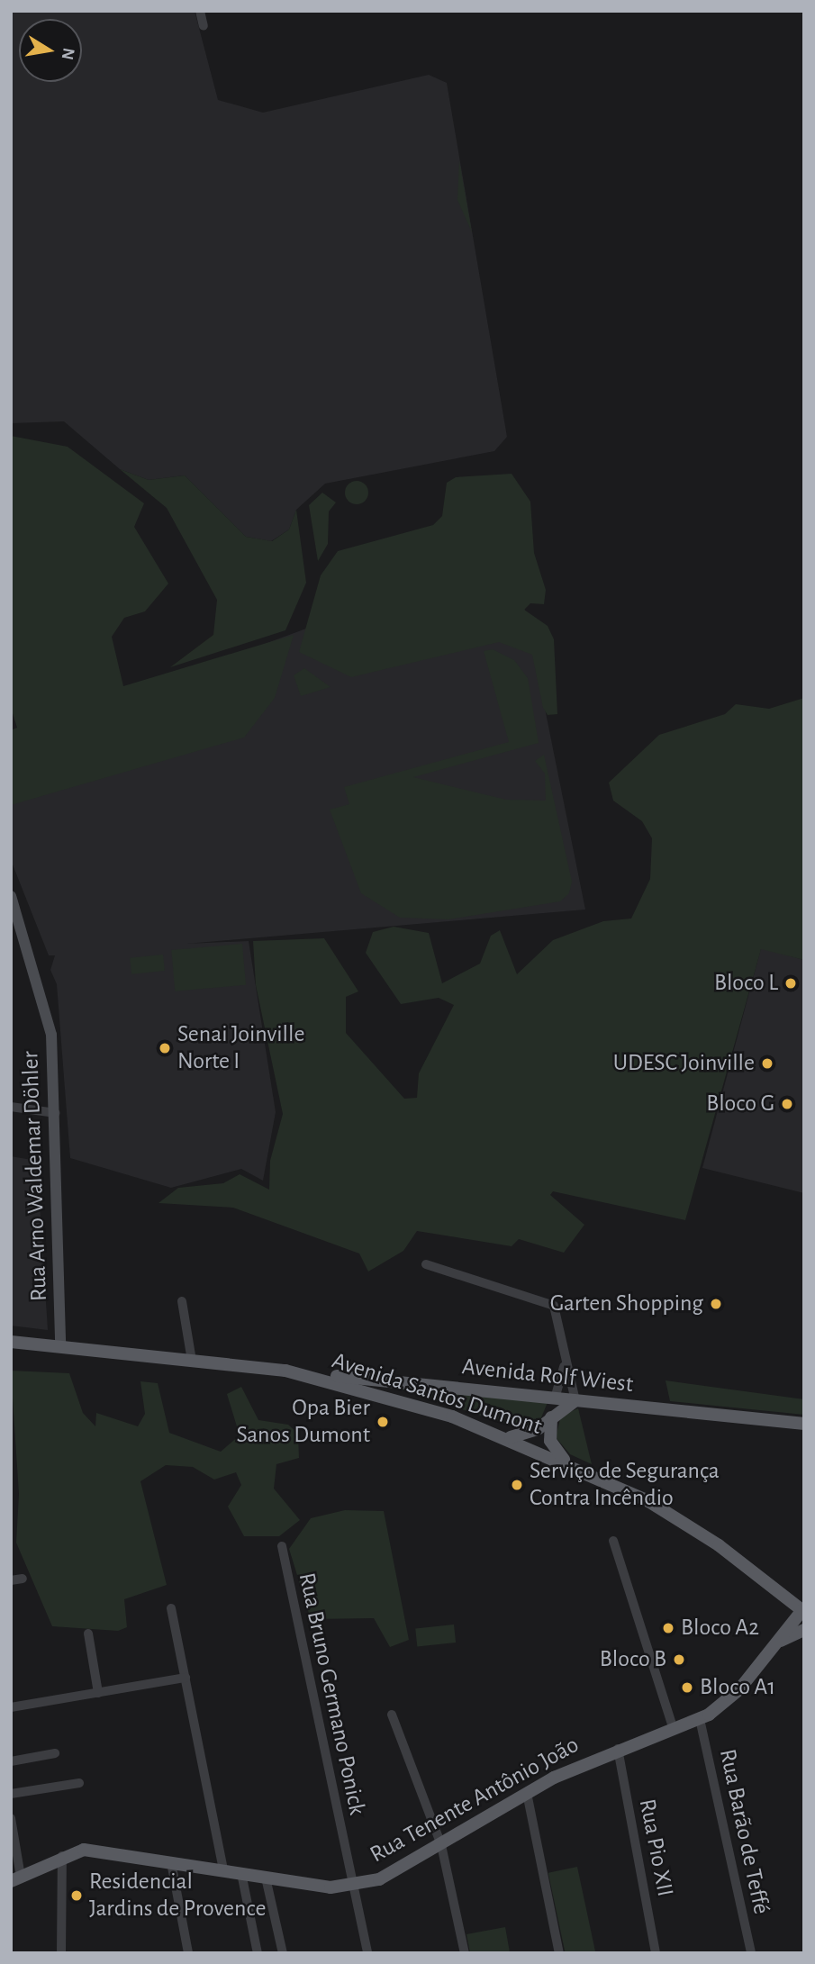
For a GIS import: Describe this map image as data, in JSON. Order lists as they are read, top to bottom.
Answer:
{
  "streets": {
    "main road": [
      "Rua Arno Waldemar Döhler",
      "Avenida Rolf Wiest",
      "Avenida Santos Dumont",
      "Rua Tenente Antônio João"
    ],
    "street": ["Rua Bruno Germano Ponick", "Rua Barão de Teffé", "Rua Pio XII"]
  },
  "crossings": [
    ["Rua Arno Waldemar Döhler", "Avenida Santos Dumont"],
    ["Avenida Rolf Wiest", "Avenida Santos Dumont"],
    ["Avenida Santos Dumont", "Rua Tenente Antônio João"],
    ["Rua Bruno Germano Ponick", "Rua Tenente Antônio João"],
    ["Rua Tenente Antônio João", "Rua Barão de Teffé"],
    ["Rua Tenente Antônio João", "Rua Pio XII"]
  ],
  "places": [
    "Bloco L",
    "Senai Joinville Norte I",
    "UDESC Joinville",
    "Bloco G",
    "Garten Shopping",
    "Opa Bier Sanos Dumont",
    "Serviço de Segurança Contra Incêndio",
    "Bloco A2",
    "Bloco B",
    "Bloco A1",
    "Residencial Jardins de Provence"
  ],
  "north": "right"
}
